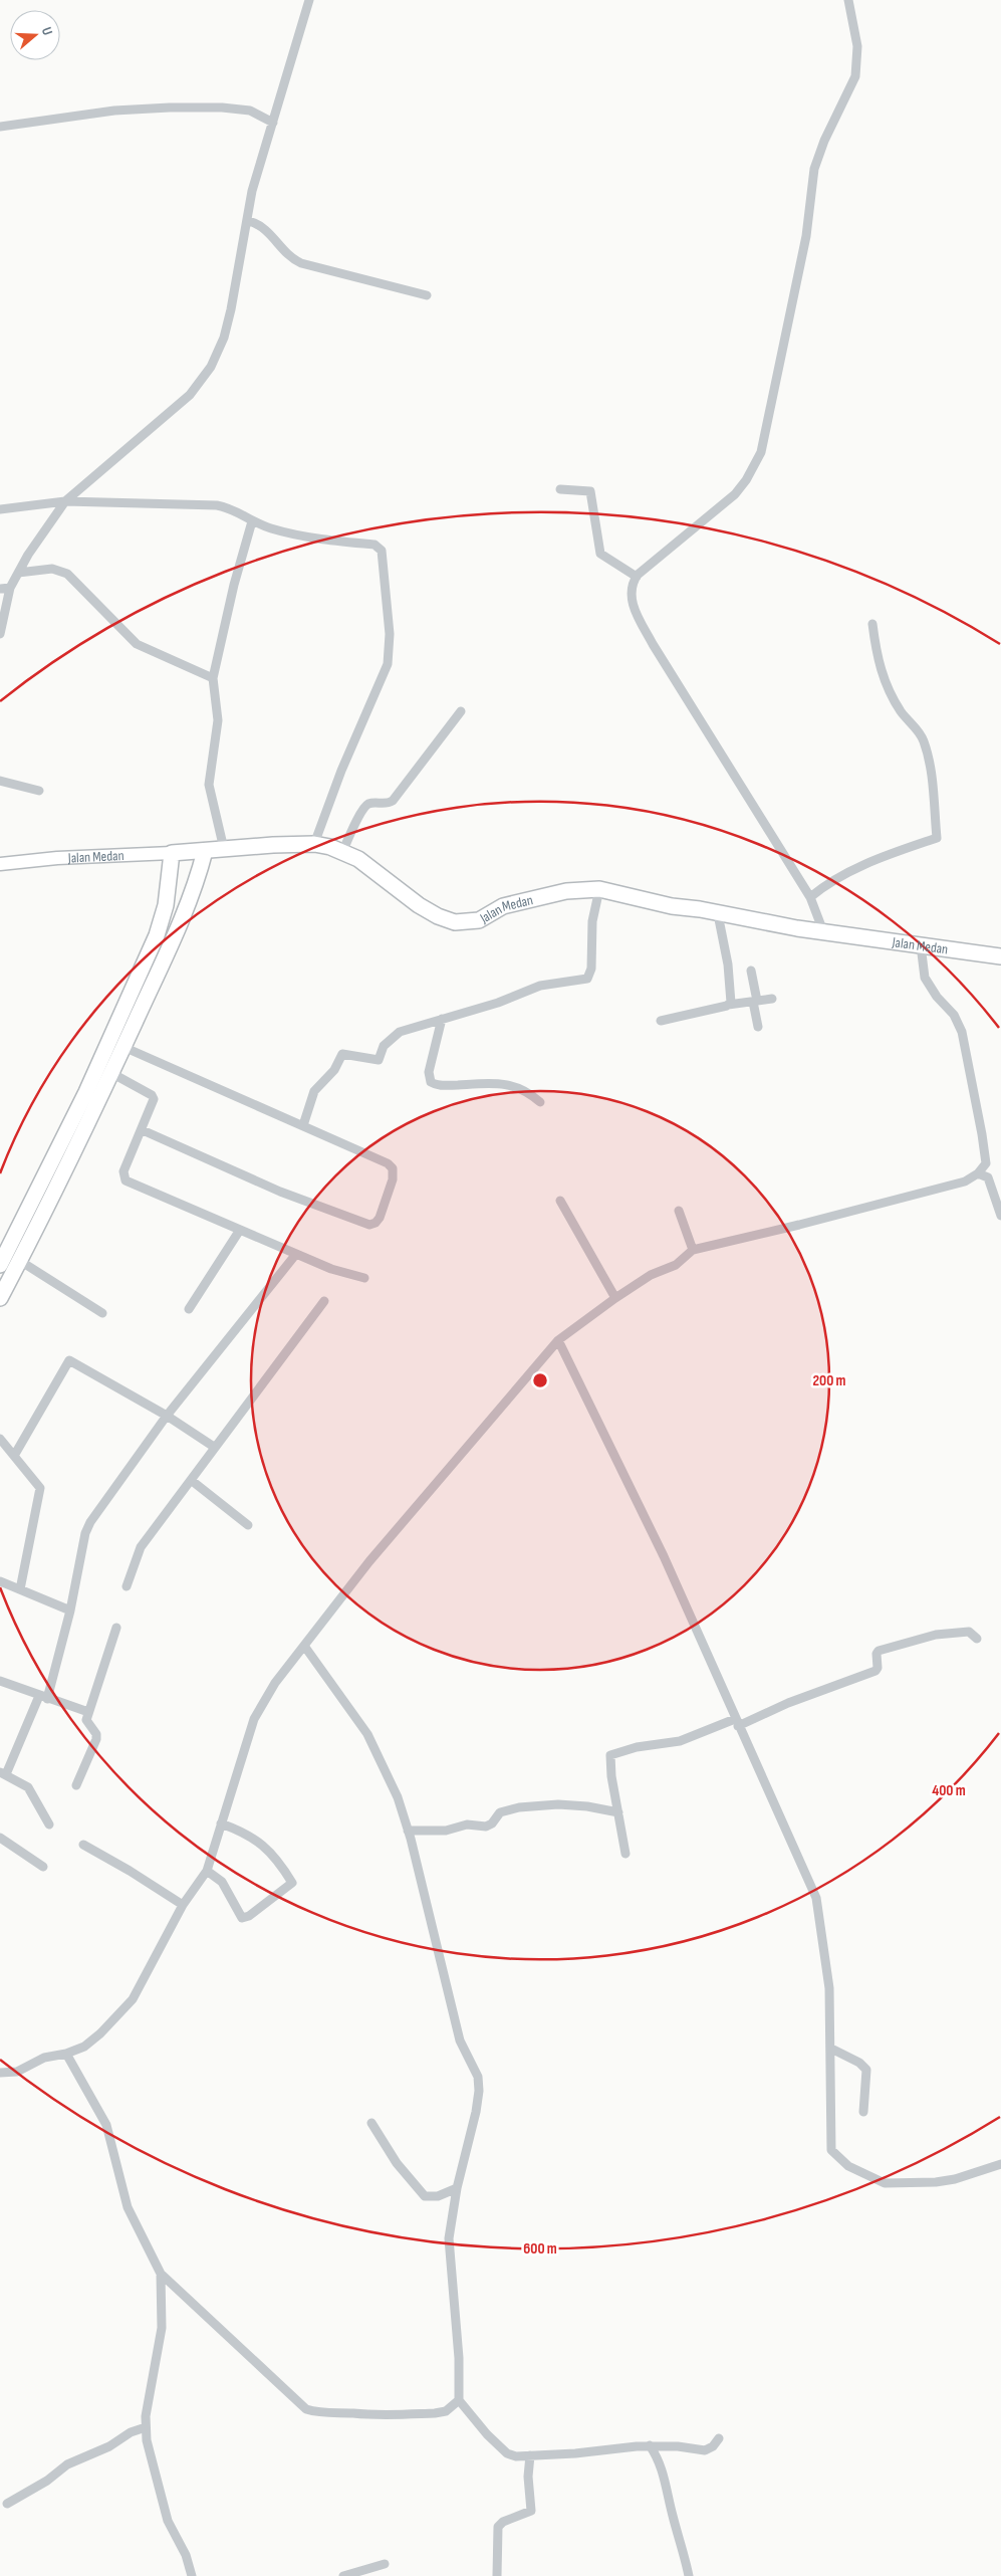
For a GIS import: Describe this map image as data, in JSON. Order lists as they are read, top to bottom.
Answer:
{
  "streets": {
    "highway": ["Jalan Medan"]
  },
  "north": "right",
  "rings": ["200 m", "400 m", "600 m"]
}
